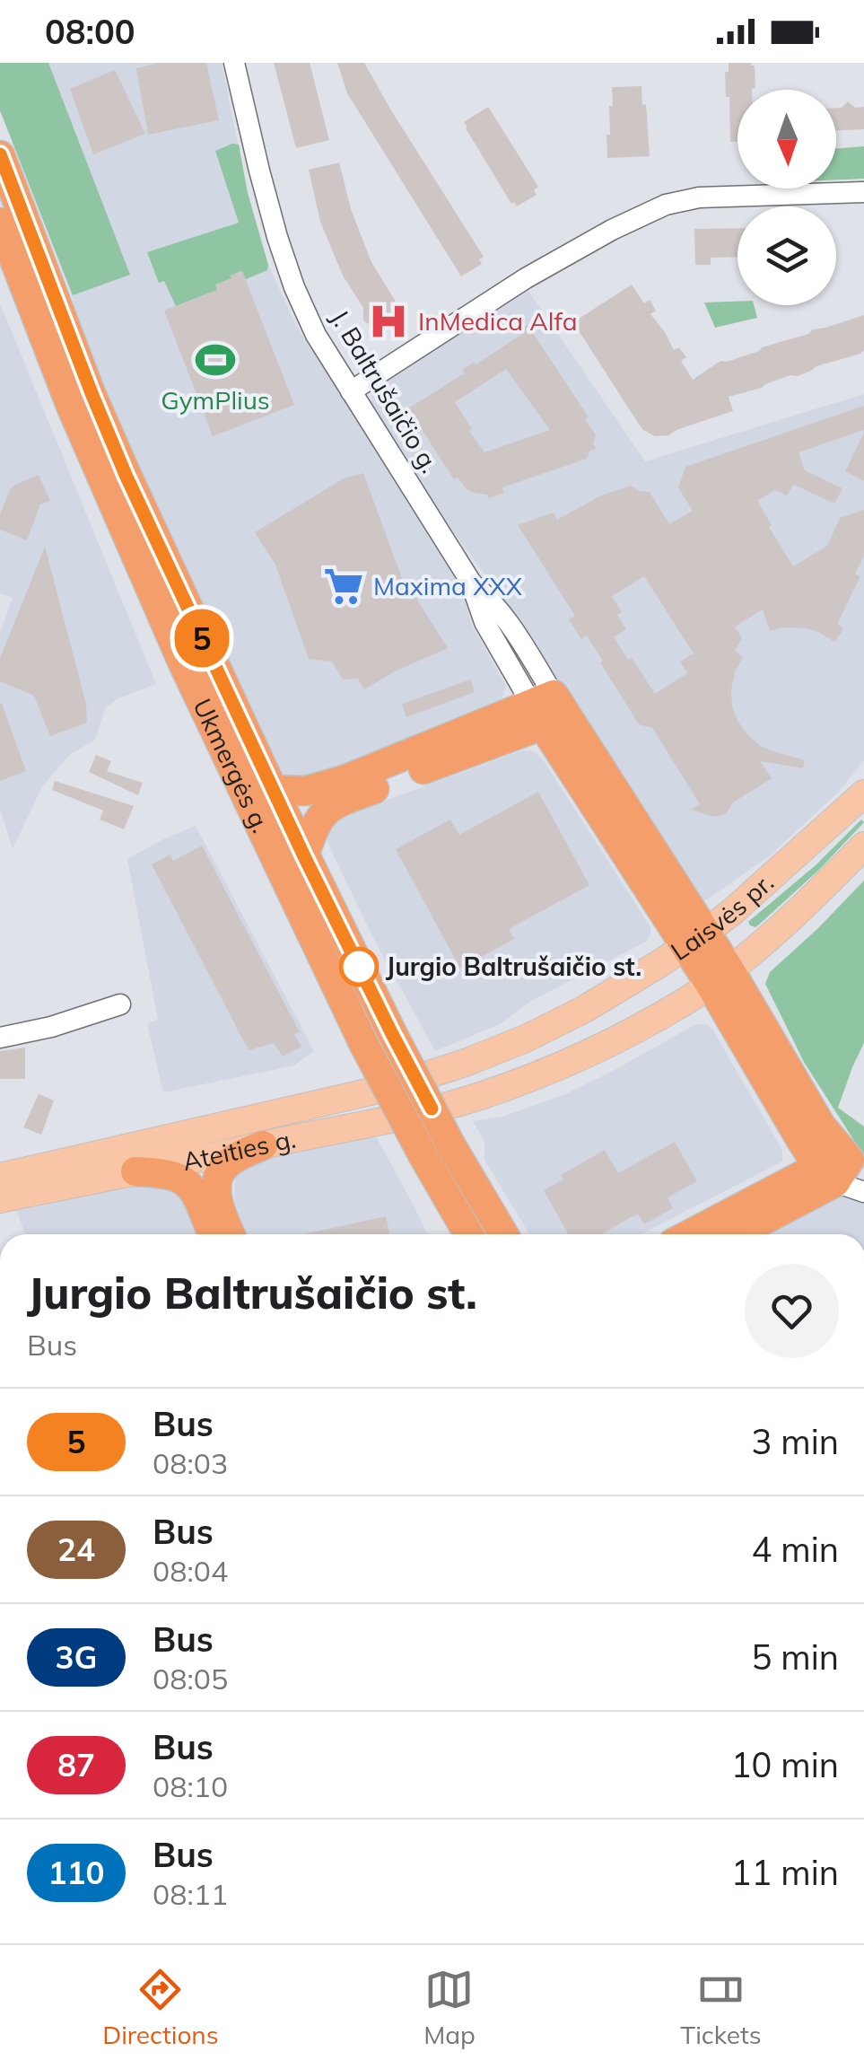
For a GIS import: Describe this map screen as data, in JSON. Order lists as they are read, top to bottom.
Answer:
{
  "streets": {
    "highway": ["Ukmergės g."],
    "main road": ["Laisvės pr.", "Ateities g."],
    "street": ["J. Baltrušaičio g."]
  },
  "crossings": [
    ["Laisvės pr.", "Ateities g."]
  ],
  "places": {
    "hospital": ["InMedica Alfa"],
    "sports": ["GymPlius"],
    "supermarket": ["Maxima XXX"],
    "other": ["Jurgio Baltrušaičio st."]
  },
  "lines": ["bus line 5"],
  "north": "bottom",
  "page": {
    "status": "08:00",
    "on_map": "5",
    "heading": ["Jurgio Baltrušaičio st.", "Bus"],
    "list": [
      {
        "mark": "5",
        "name": "Bus",
        "note": "08:03",
        "value": "3 min"
      },
      {
        "mark": "24",
        "name": "Bus",
        "note": "08:04",
        "value": "4 min"
      },
      {
        "mark": "3G",
        "name": "Bus",
        "note": "08:05",
        "value": "5 min"
      },
      {
        "mark": "87",
        "name": "Bus",
        "note": "08:10",
        "value": "10 min"
      },
      {
        "mark": "110",
        "name": "Bus",
        "note": "08:11",
        "value": "11 min"
      }
    ],
    "tabs": ["Directions", "Map", "Tickets"]
  }
}
